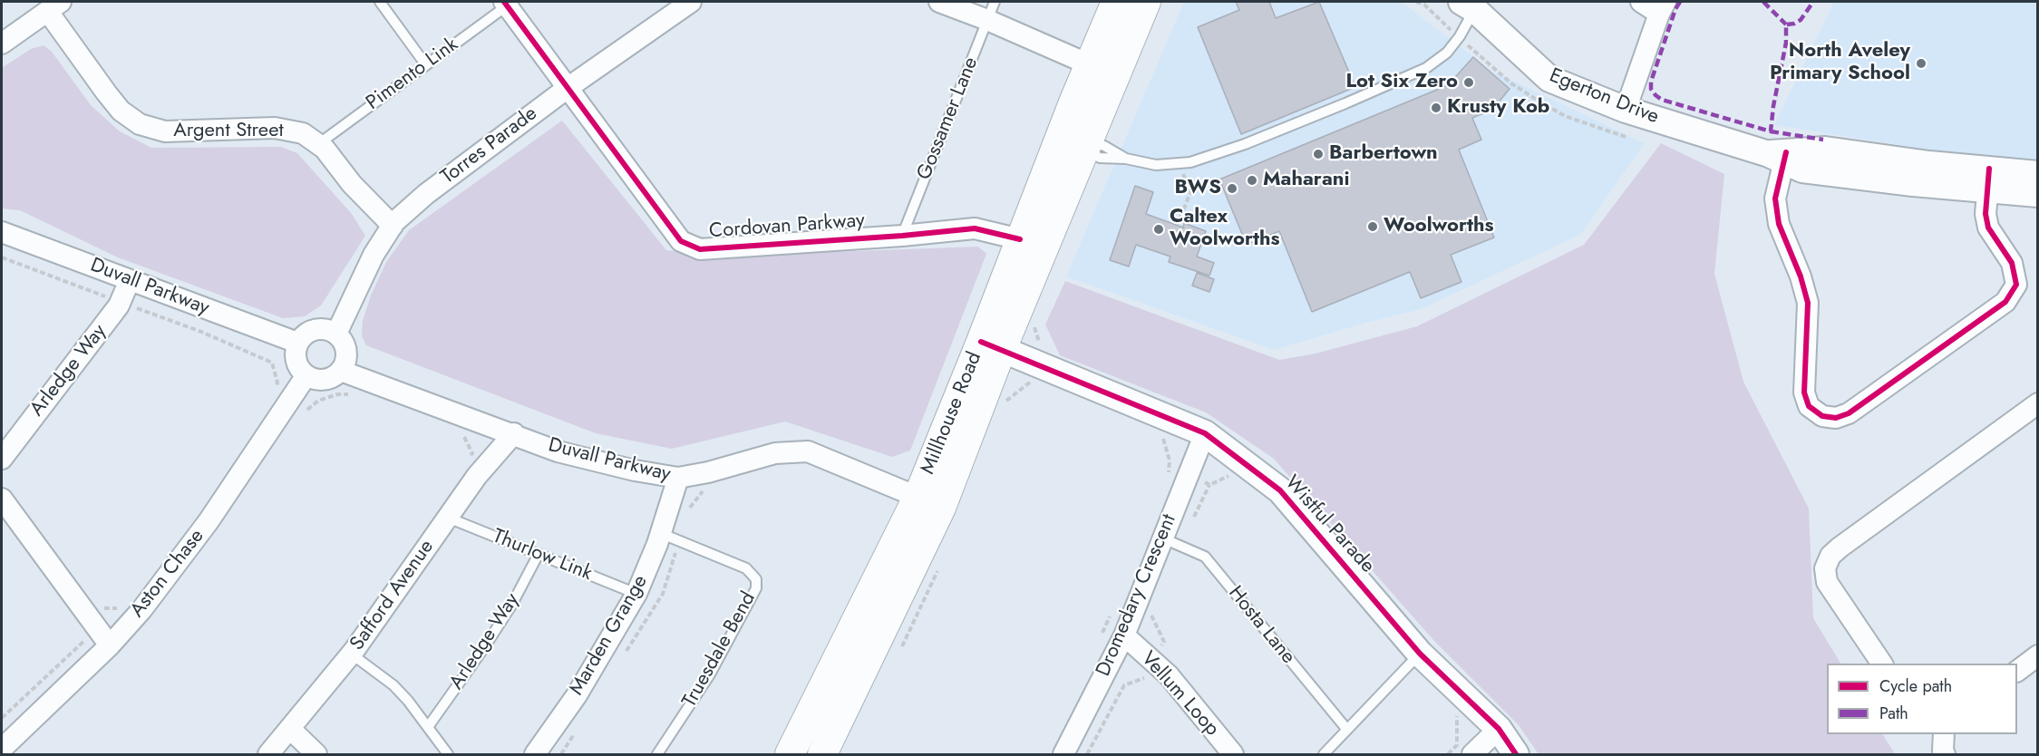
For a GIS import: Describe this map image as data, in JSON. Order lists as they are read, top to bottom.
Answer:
{
  "streets": {
    "main road": ["Millhouse Road"],
    "street": [
      "Egerton Drive",
      "Argent Street",
      "Torres Parade",
      "Cordovan Parkway",
      "Duvall Parkway",
      "Arledge Way",
      "Wistful Parade",
      "Aston Chase",
      "Safford Avenue",
      "Dromedary Crescent",
      "Marden Grange",
      "Vellum Loop"
    ],
    "lane": [
      "Pimento Link",
      "Gossamer Lane",
      "Thurlow Link",
      "Hosta Lane",
      "Truesdale Bend"
    ]
  },
  "crossings": [
    ["Pimento Link", "Argent Street"],
    ["Pimento Link", "Cordovan Parkway"],
    ["Gossamer Lane", "Cordovan Parkway"],
    ["Argent Street", "Torres Parade"],
    ["Torres Parade", "Cordovan Parkway"],
    ["Torres Parade", "Duvall Parkway"],
    ["Torres Parade", "Aston Chase"],
    ["Cordovan Parkway", "Millhouse Road"],
    ["Duvall Parkway", "Arledge Way"],
    ["Duvall Parkway", "Millhouse Road"],
    ["Duvall Parkway", "Aston Chase"],
    ["Duvall Parkway", "Safford Avenue"],
    ["Duvall Parkway", "Marden Grange"],
    ["Arledge Way", "Thurlow Link"],
    ["Millhouse Road", "Wistful Parade"],
    ["Wistful Parade", "Dromedary Crescent"],
    ["Thurlow Link", "Safford Avenue"],
    ["Thurlow Link", "Marden Grange"],
    ["Dromedary Crescent", "Hosta Lane"],
    ["Dromedary Crescent", "Vellum Loop"],
    ["Marden Grange", "Truesdale Bend"]
  ],
  "places": [
    "North Aveley Primary School",
    "Lot Six Zero",
    "Krusty Kob",
    "Barbertown",
    "Maharani",
    "BWS",
    "Woolworths",
    "Caltex Woolworths"
  ],
  "legend": ["Cycle path", "Path"]
}
